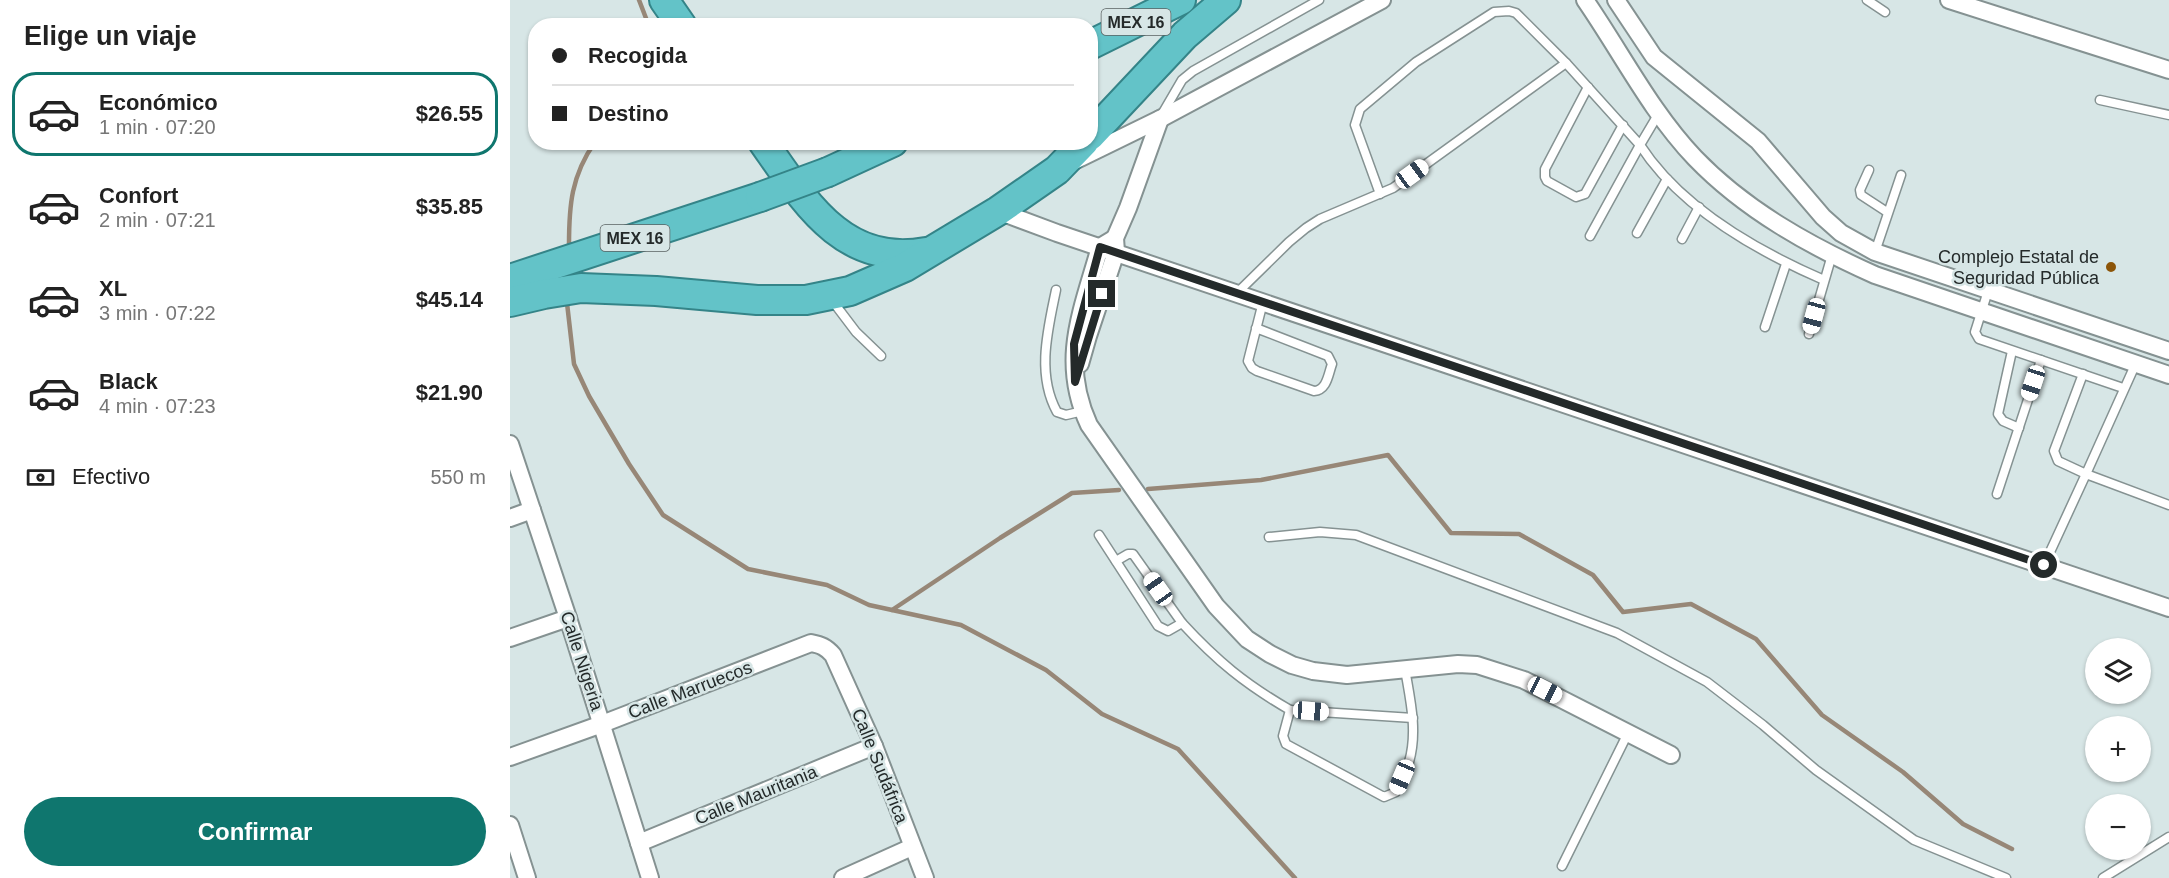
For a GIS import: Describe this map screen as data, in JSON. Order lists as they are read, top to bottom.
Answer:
{
  "streets": {
    "highway": ["MEX 16"],
    "street": [
      "Calle Nigeria",
      "Calle Marruecos",
      "Calle Sudáfrica",
      "Calle Mauritania"
    ]
  },
  "crossings": [
    ["Calle Nigeria", "Calle Marruecos"],
    ["Calle Nigeria", "Calle Mauritania"],
    ["Calle Marruecos", "Calle Sudáfrica"],
    ["Calle Sudáfrica", "Calle Mauritania"]
  ],
  "places": ["Complejo Estatal de Seguridad Pública"],
  "page": {
    "heading": "Elige un viaje",
    "banner": ["Recogida", "Destino"],
    "list": [
      {
        "name": "Económico",
        "note": "1 min · 07:20",
        "value": "$26.55"
      },
      {
        "name": "Confort",
        "note": "2 min · 07:21",
        "value": "$35.85"
      },
      {
        "name": "XL",
        "note": "3 min · 07:22",
        "value": "$45.14"
      },
      {
        "name": "Black",
        "note": "4 min · 07:23",
        "value": "$21.90"
      }
    ],
    "pay": ["Efectivo", "550 m"],
    "map_buttons": ["+", "−"],
    "buttons": "Confirmar"
  }
}
